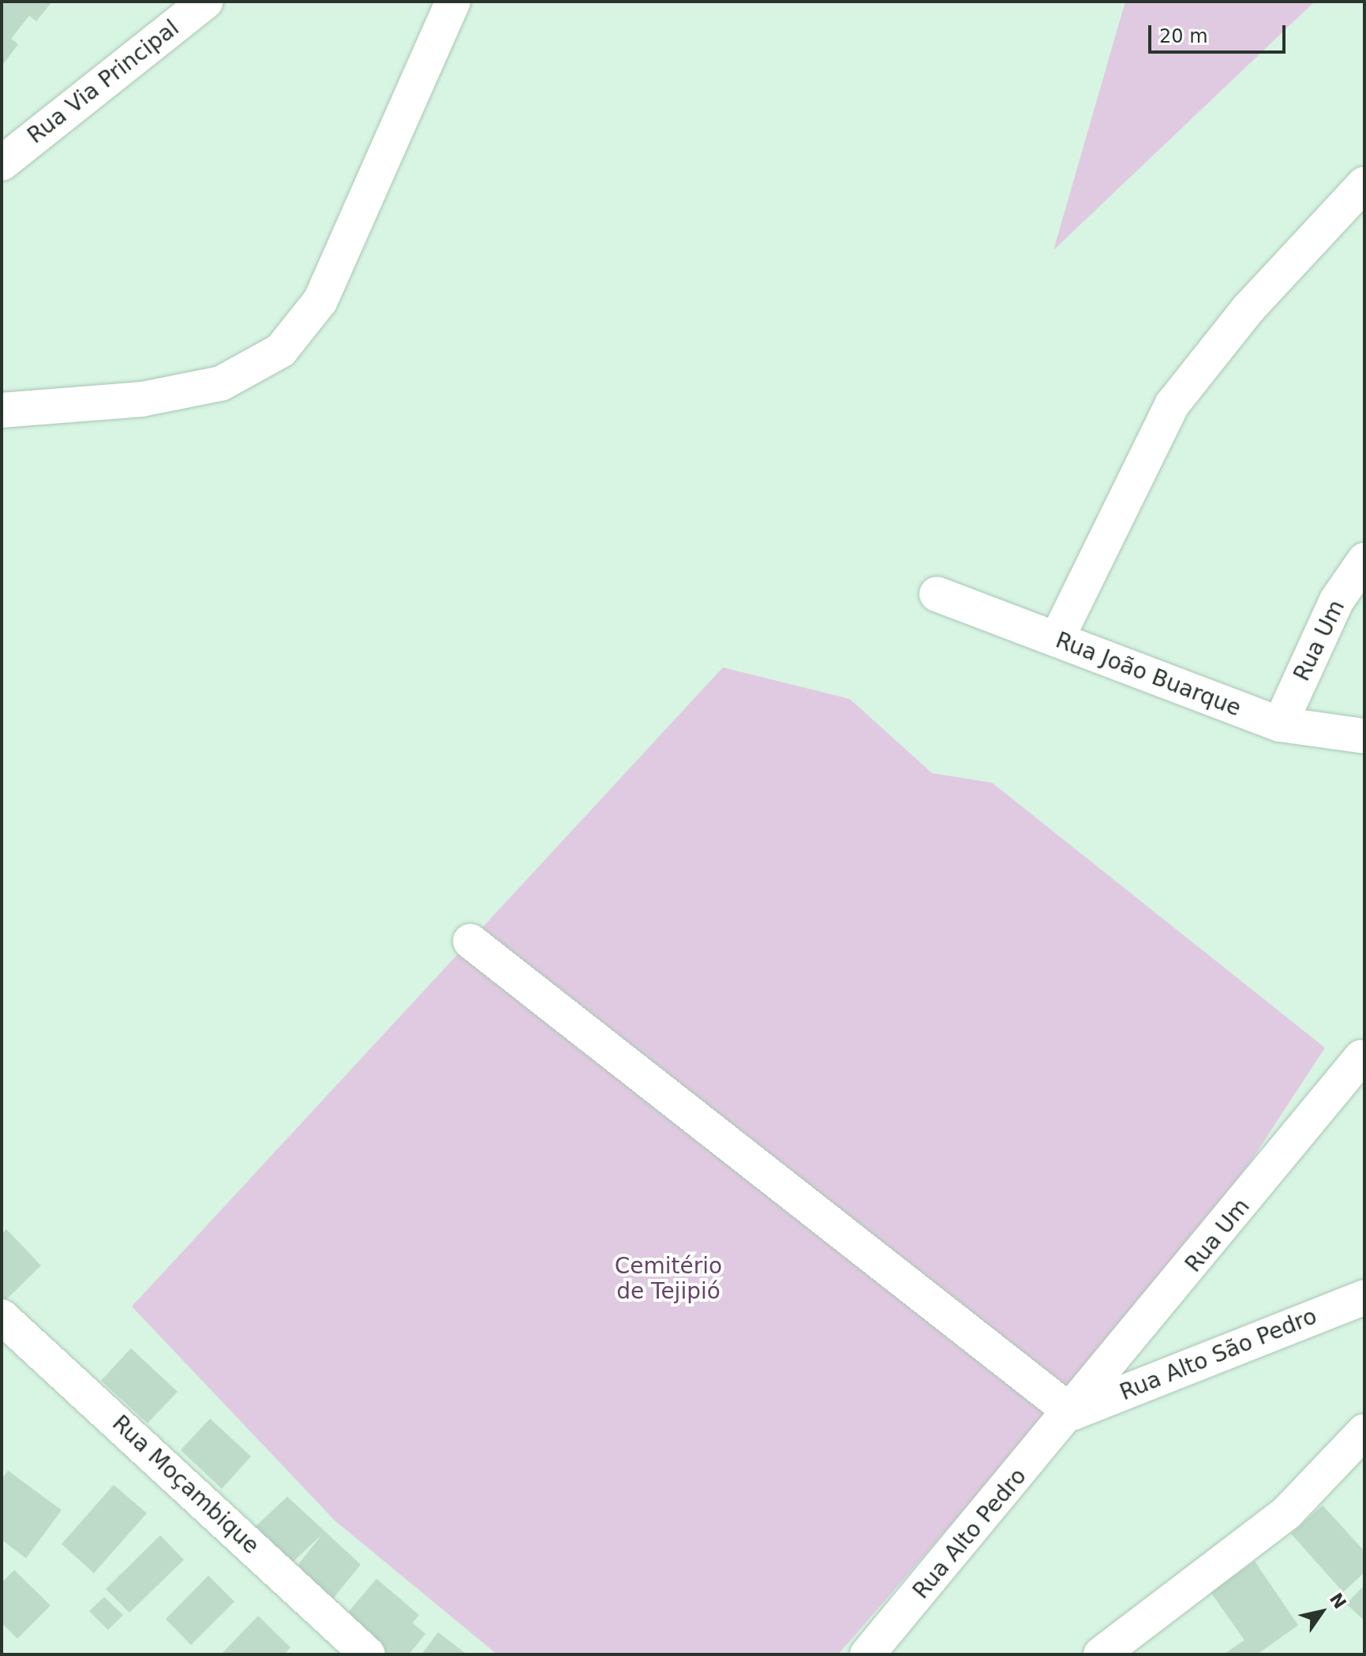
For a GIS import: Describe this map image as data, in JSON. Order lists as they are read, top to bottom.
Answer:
{
  "streets": {
    "street": [
      "Rua Via Principal",
      "Rua Um",
      "Rua João Buarque",
      "Rua Alto São Pedro",
      "Rua Moçambique",
      "Rua Alto Pedro"
    ]
  },
  "crossings": [
    ["Rua Um", "Rua João Buarque"],
    ["Rua Um", "Rua Alto São Pedro"],
    ["Rua Um", "Rua Alto Pedro"],
    ["Rua Alto São Pedro", "Rua Alto Pedro"]
  ],
  "parks": ["Cemitério de Tejipió"],
  "scale_bar": "20 m",
  "north": "top right"
}
